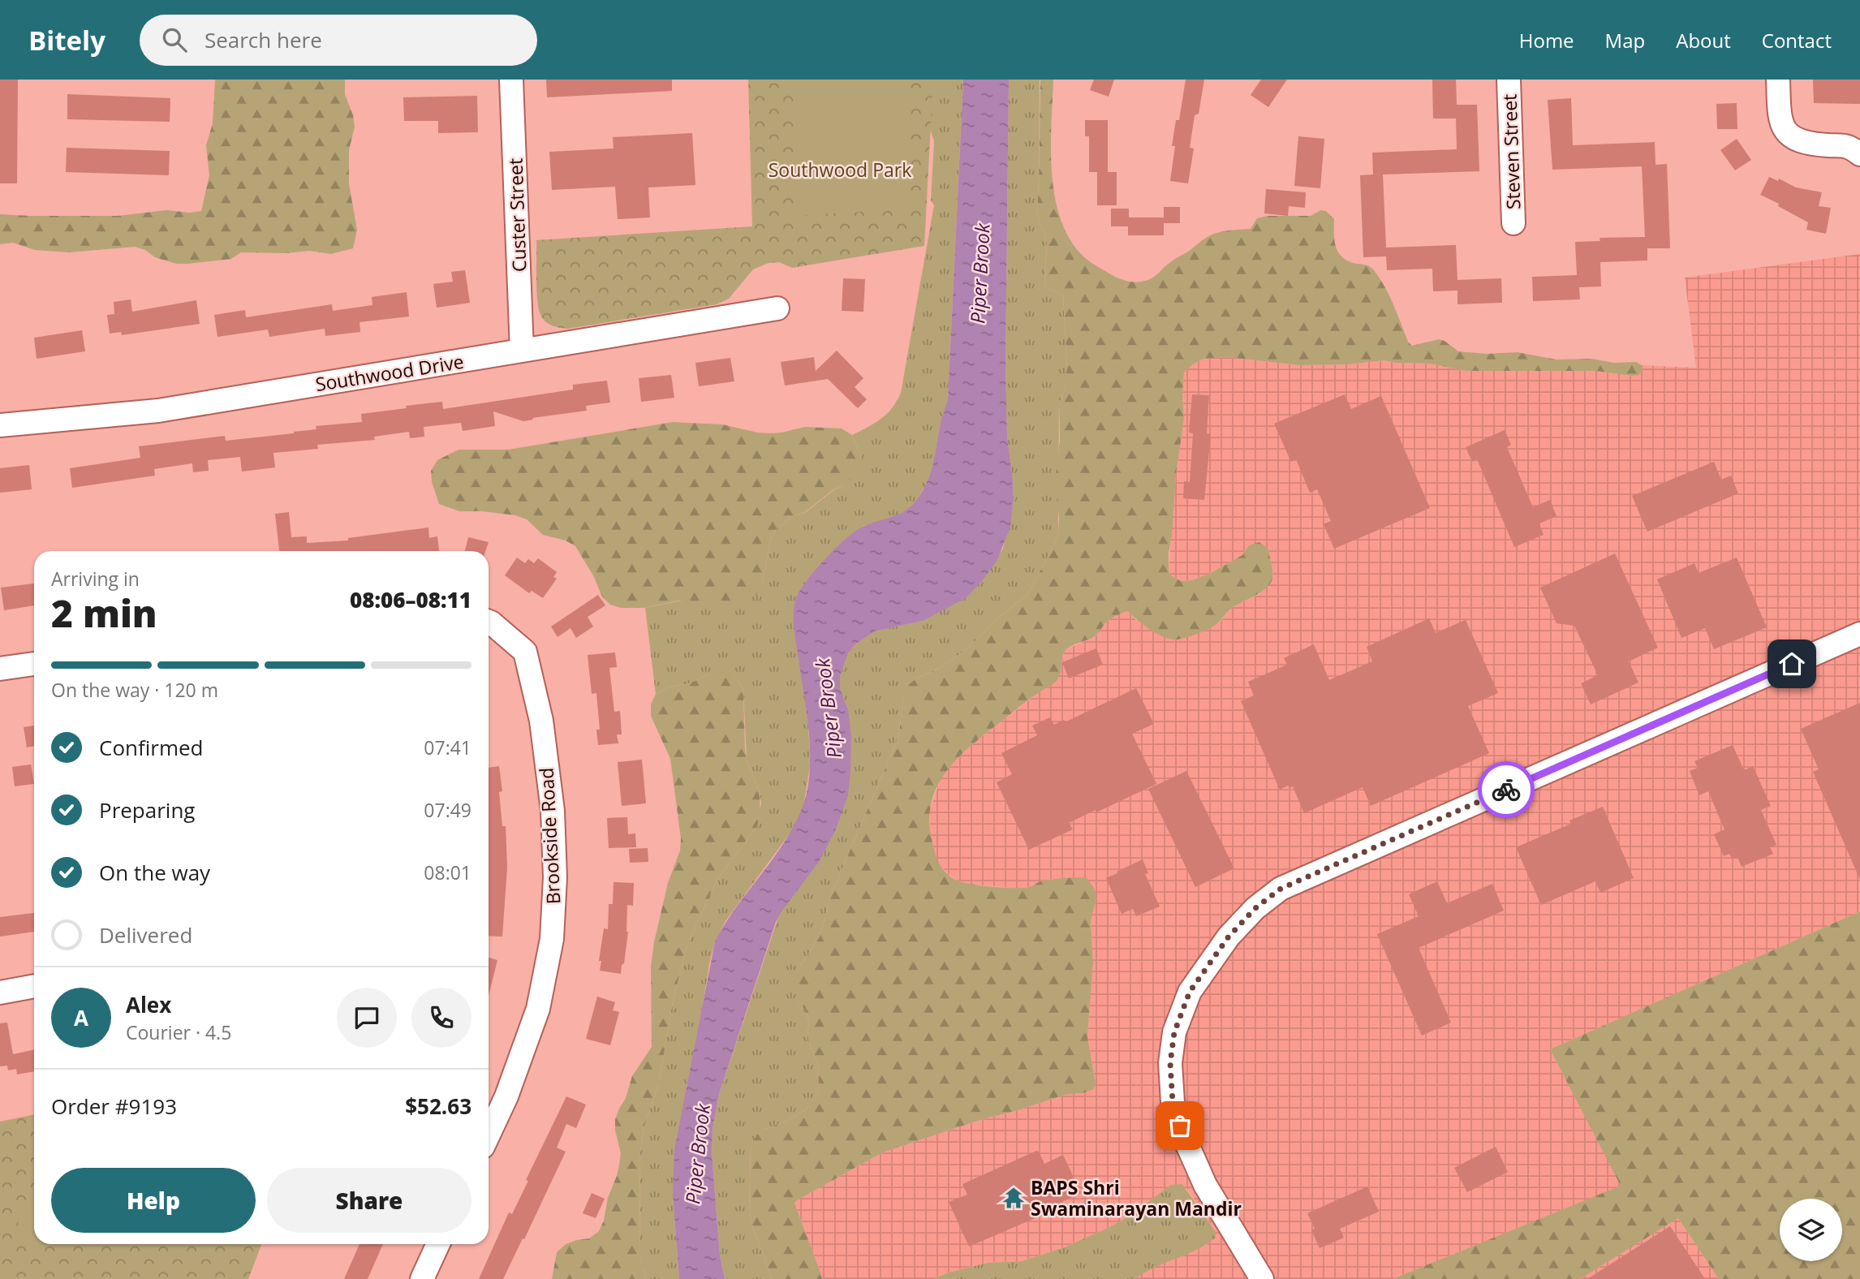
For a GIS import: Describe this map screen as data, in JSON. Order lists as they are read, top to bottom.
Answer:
{
  "streets": {
    "street": [
      "Steven Street",
      "Custer Street",
      "Southwood Drive",
      "Brookside Road"
    ]
  },
  "crossings": [
    ["Custer Street", "Southwood Drive"]
  ],
  "water": ["Piper Brook"],
  "parks": ["Southwood Park"],
  "places": {
    "temple": ["BAPS Shri Swaminarayan Mandir"]
  },
  "page": {
    "header": "Bitely",
    "search": "Search here",
    "nav": [
      "Home",
      "Map",
      "About",
      "Contact"
    ],
    "heading": ["2 min", "Arriving in", "08:06–08:11"],
    "panel": [
      "Alex",
      "Courier · 4.5",
      "Order #9193",
      "$52.63"
    ],
    "bar": "On the way · 120 m",
    "list": [
      ["Confirmed", "07:41"],
      ["Preparing", "07:49"],
      ["On the way", "08:01"],
      "Delivered"
    ],
    "round": "A",
    "buttons": ["Help", "Share"]
  }
}
